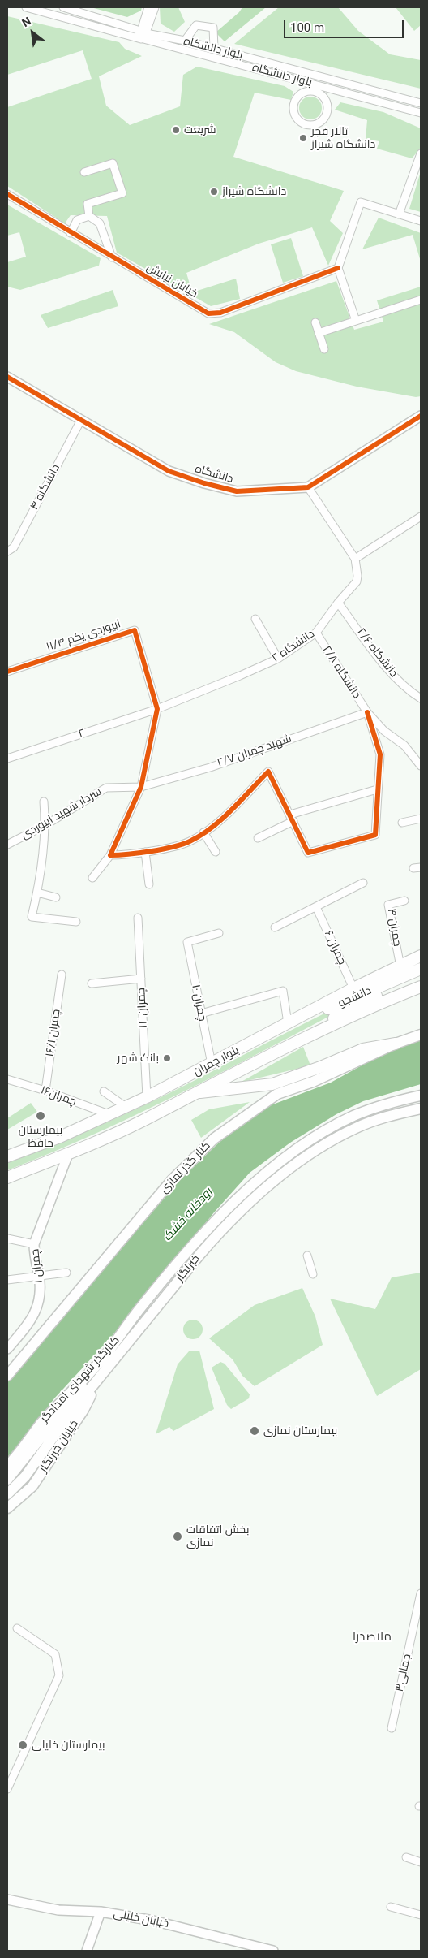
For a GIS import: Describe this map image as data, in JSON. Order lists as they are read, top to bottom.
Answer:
{
  "streets": {
    "main road": [
      "دانشجو",
      "بلوار چمران",
      "کنار گذر نمازی",
      "خبرنگار",
      "کنارگذر شهدای امدادگر",
      "خیابان خبرنگار"
    ],
    "street": [
      "بلوار دانشکاه",
      "بلوار دانشگاه",
      "خیابان نیایش",
      "دانشگاه",
      "۴ دانشگاه",
      "۱۱/۴ ابیوردی یکم",
      "۲ دانشگاه",
      "۲/۶ دانشگاه",
      "۲/۸ دانشگاه",
      "۲",
      "۲/۷ شهید چمران",
      "سردار شهید ابیوردی",
      "۴ چمران",
      "۶ چمران",
      "۱۰ چمران",
      "۱۲ چمران",
      "۱۶/۱ چمران",
      "چمران۱۶",
      "چمران ۱",
      "جمالی۳",
      "خیابان خلیلی"
    ]
  },
  "crossings": [
    ["بلوار دانشکاه", "بلوار دانشگاه"],
    ["دانشگاه", "۴ دانشگاه"],
    ["دانشگاه", "۲ دانشگاه"],
    ["۱۱/۴ ابیوردی یکم", "۲ دانشگاه"],
    ["۱۱/۴ ابیوردی یکم", "۲"],
    ["۲ دانشگاه", "۲/۶ دانشگاه"],
    ["۲ دانشگاه", "۲/۸ دانشگاه"],
    ["۲ دانشگاه", "۲"],
    ["۲/۸ دانشگاه", "۲/۷ شهید چمران"],
    ["۲/۷ شهید چمران", "سردار شهید ابیوردی"],
    ["۴ چمران", "بلوار چمران"],
    ["۶ چمران", "بلوار چمران"],
    ["دانشجو", "بلوار چمران"],
    ["۱۰ چمران", "بلوار چمران"],
    ["۱۲ چمران", "بلوار چمران"],
    ["۱۶/۱ چمران", "چمران۱۶"],
    ["بلوار چمران", "چمران۱۶"],
    ["بلوار چمران", "چمران ۱"],
    ["خبرنگار", "خیابان خبرنگار"]
  ],
  "districts": ["ملاصدرا"],
  "water": ["رودخانه خشک"],
  "places": [
    "شریعت",
    "تالار فجر دانشگاه شیراز",
    "دانشگاه شیراز",
    "بانک شهر",
    "بیمارستان حافظ",
    "بیمارستان نمازی",
    "بخش اتفاقات نمازی",
    "بیمارستان خلیلی"
  ],
  "scale_bar": "100 m",
  "north": "top left"
}
